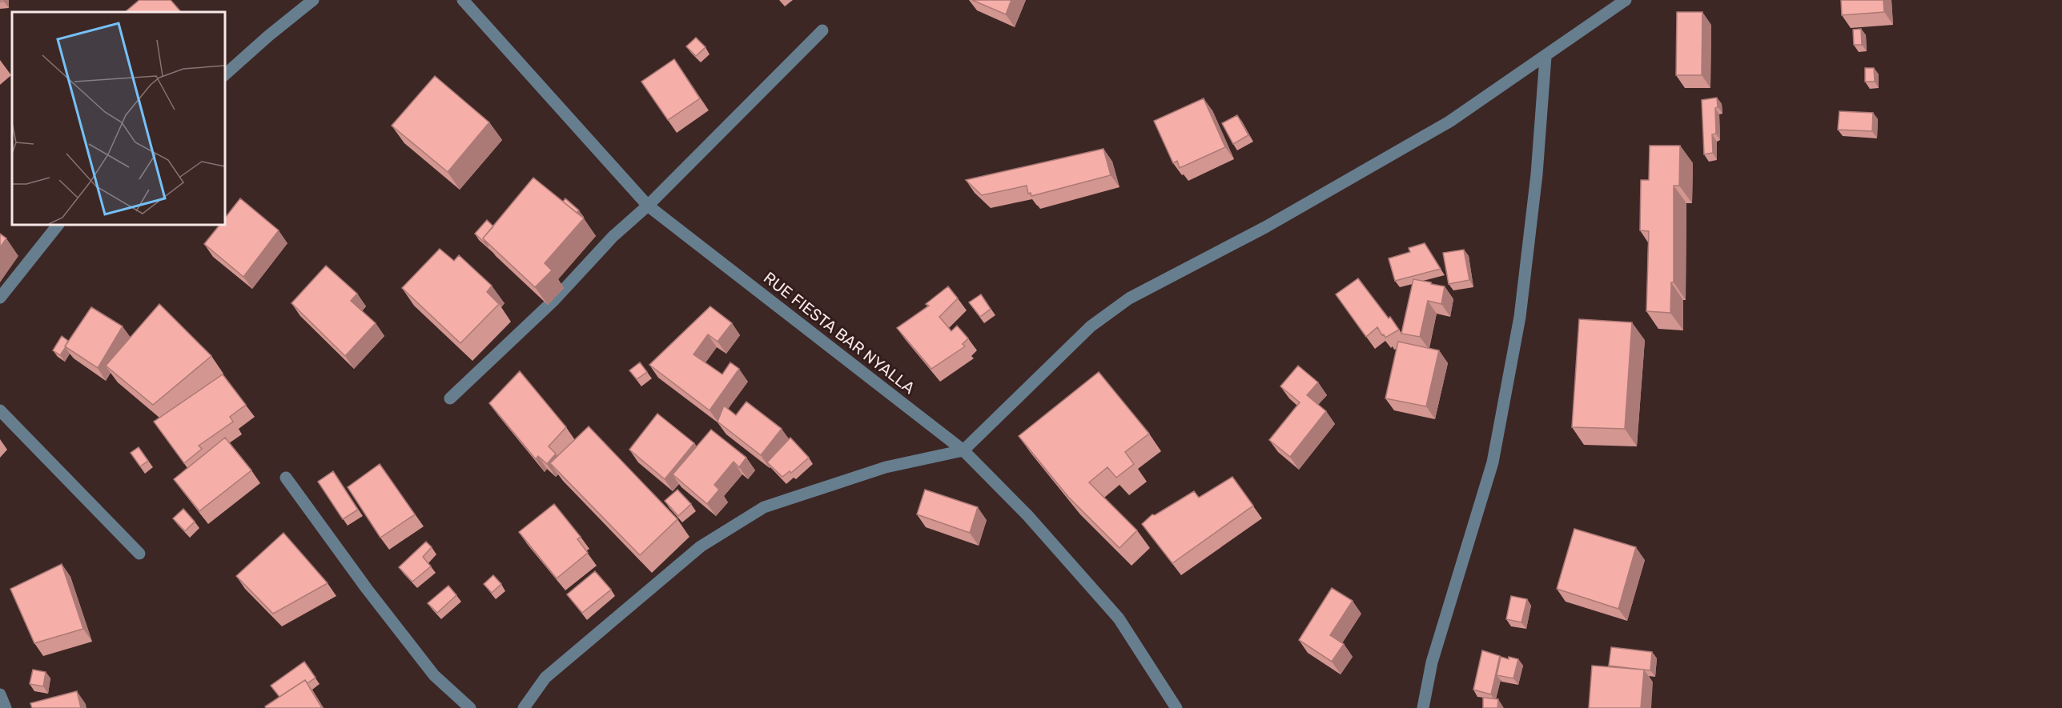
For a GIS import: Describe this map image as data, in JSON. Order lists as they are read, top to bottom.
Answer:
{
  "streets": {
    "street": ["RUE FIESTA BAR NYALLA"]
  }
}
